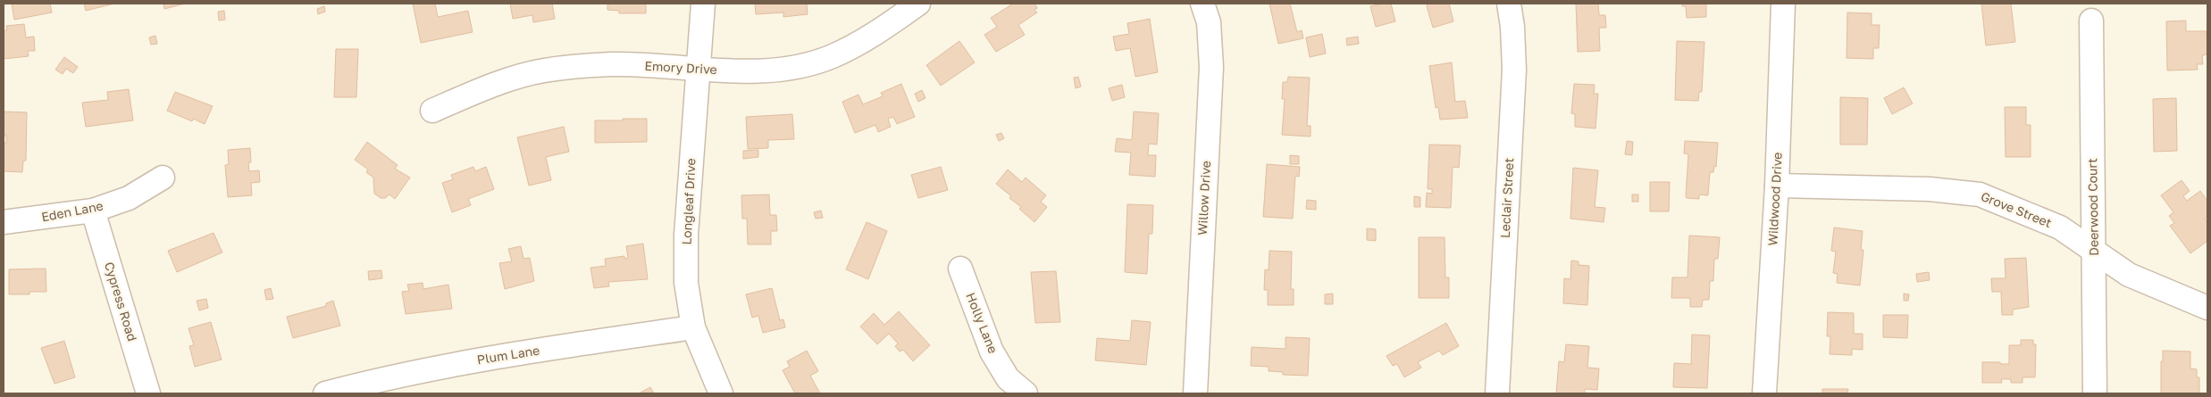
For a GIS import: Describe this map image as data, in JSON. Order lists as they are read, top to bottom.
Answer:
{
  "streets": {
    "street": [
      "Emory Drive",
      "Willow Drive",
      "Leclair Street",
      "Wildwood Drive",
      "Longleaf Drive",
      "Deerwood Court",
      "Grove Street",
      "Eden Lane",
      "Cypress Road",
      "Holly Lane",
      "Plum Lane"
    ]
  },
  "crossings": [
    ["Emory Drive", "Longleaf Drive"],
    ["Wildwood Drive", "Grove Street"],
    ["Longleaf Drive", "Plum Lane"],
    ["Deerwood Court", "Grove Street"],
    ["Eden Lane", "Cypress Road"]
  ]
}
